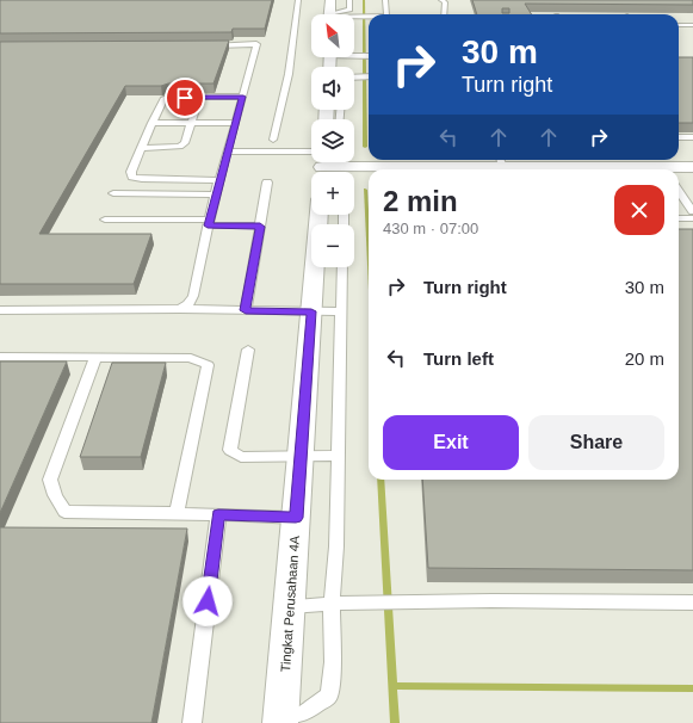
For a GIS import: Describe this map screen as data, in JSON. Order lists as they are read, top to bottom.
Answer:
{
  "streets": {
    "street": ["Tingkat Perusahaan 4A"]
  },
  "north": "top left",
  "page": {
    "map_buttons": ["+", "−"],
    "turn": ["30 m", "Turn right"],
    "heading": ["2 min", "430 m · 07:00"],
    "list": [
      {
        "name": "Turn right",
        "value": "30 m"
      },
      {
        "name": "Turn left",
        "value": "20 m"
      }
    ],
    "buttons": ["Exit", "Share"]
  }
}
